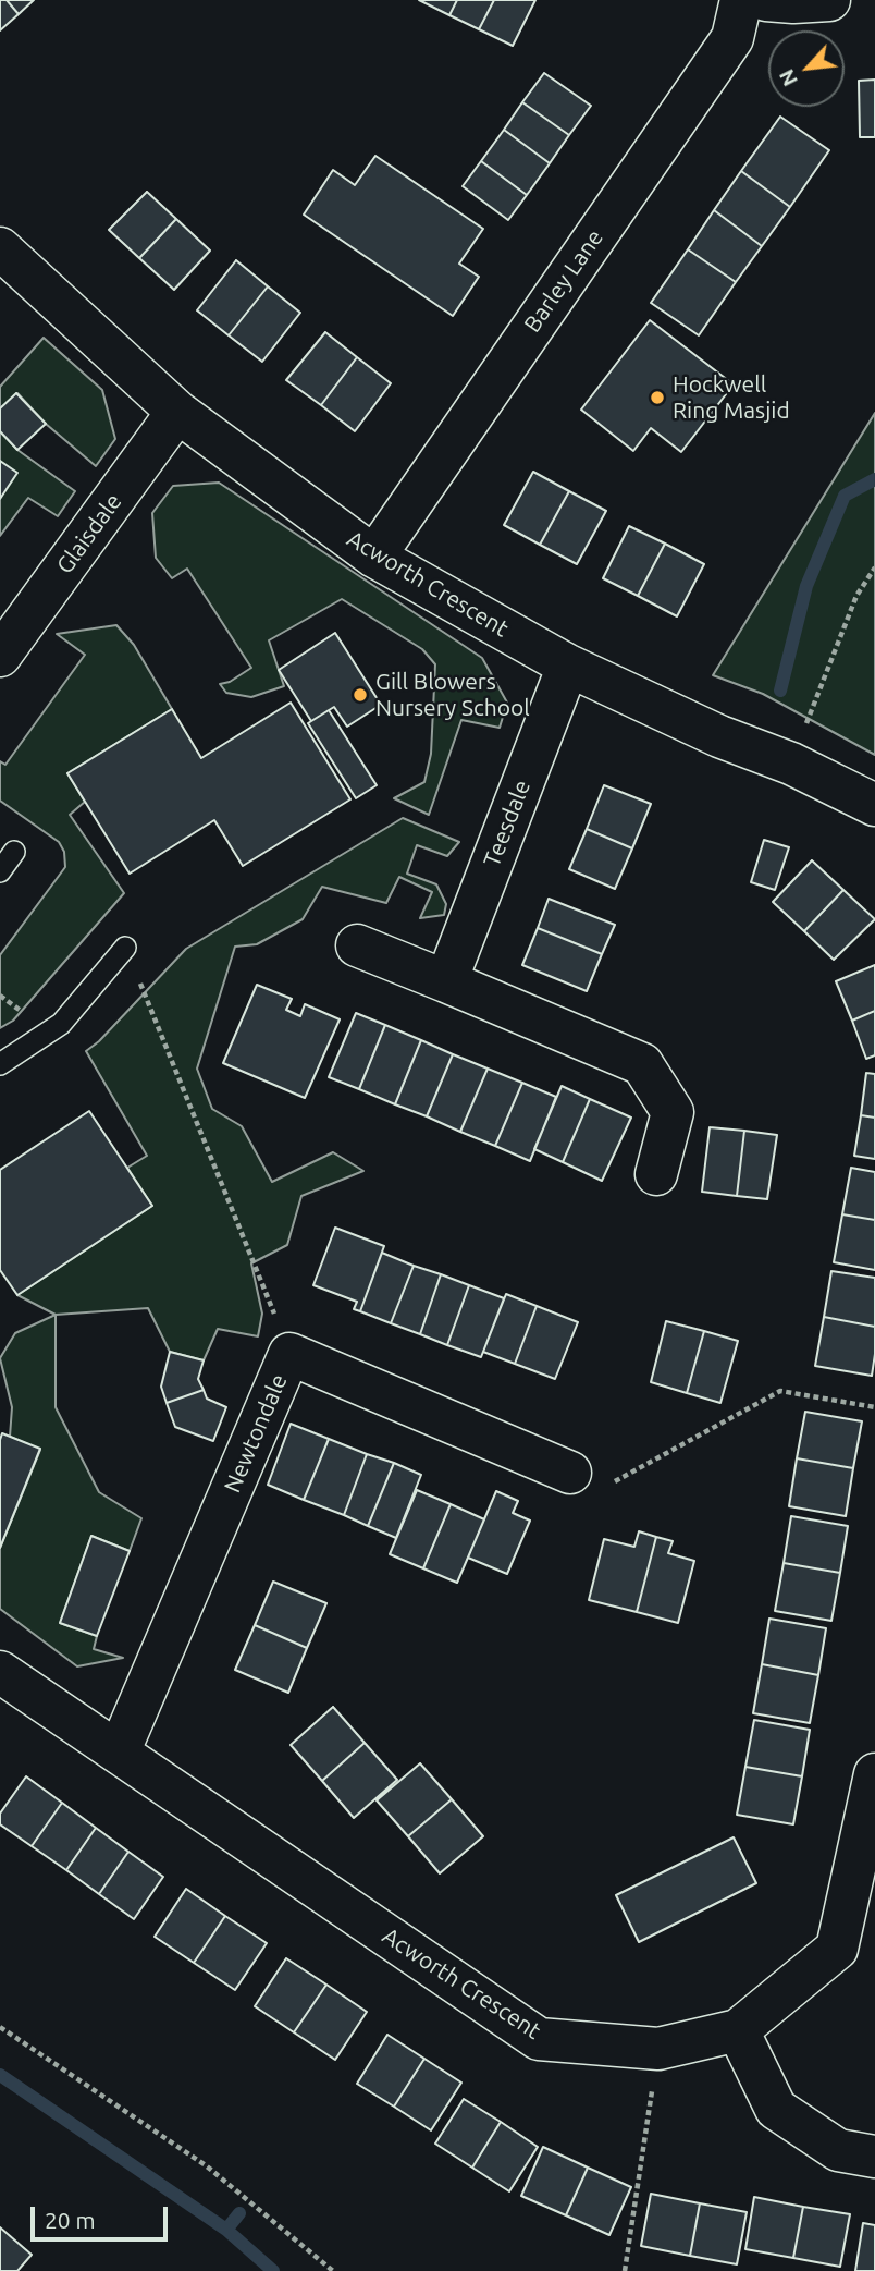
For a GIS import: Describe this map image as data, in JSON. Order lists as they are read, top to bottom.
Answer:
{
  "streets": {
    "street": [
      "Barley Lane",
      "Glaisdale",
      "Acworth Crescent",
      "Teesdale",
      "Newtondale"
    ]
  },
  "crossings": [
    ["Barley Lane", "Acworth Crescent"],
    ["Glaisdale", "Acworth Crescent"],
    ["Acworth Crescent", "Teesdale"],
    ["Acworth Crescent", "Newtondale"]
  ],
  "places": ["Hockwell Ring Masjid", "Gill Blowers Nursery School"],
  "scale_bar": "20 m",
  "north": "bottom left"
}
